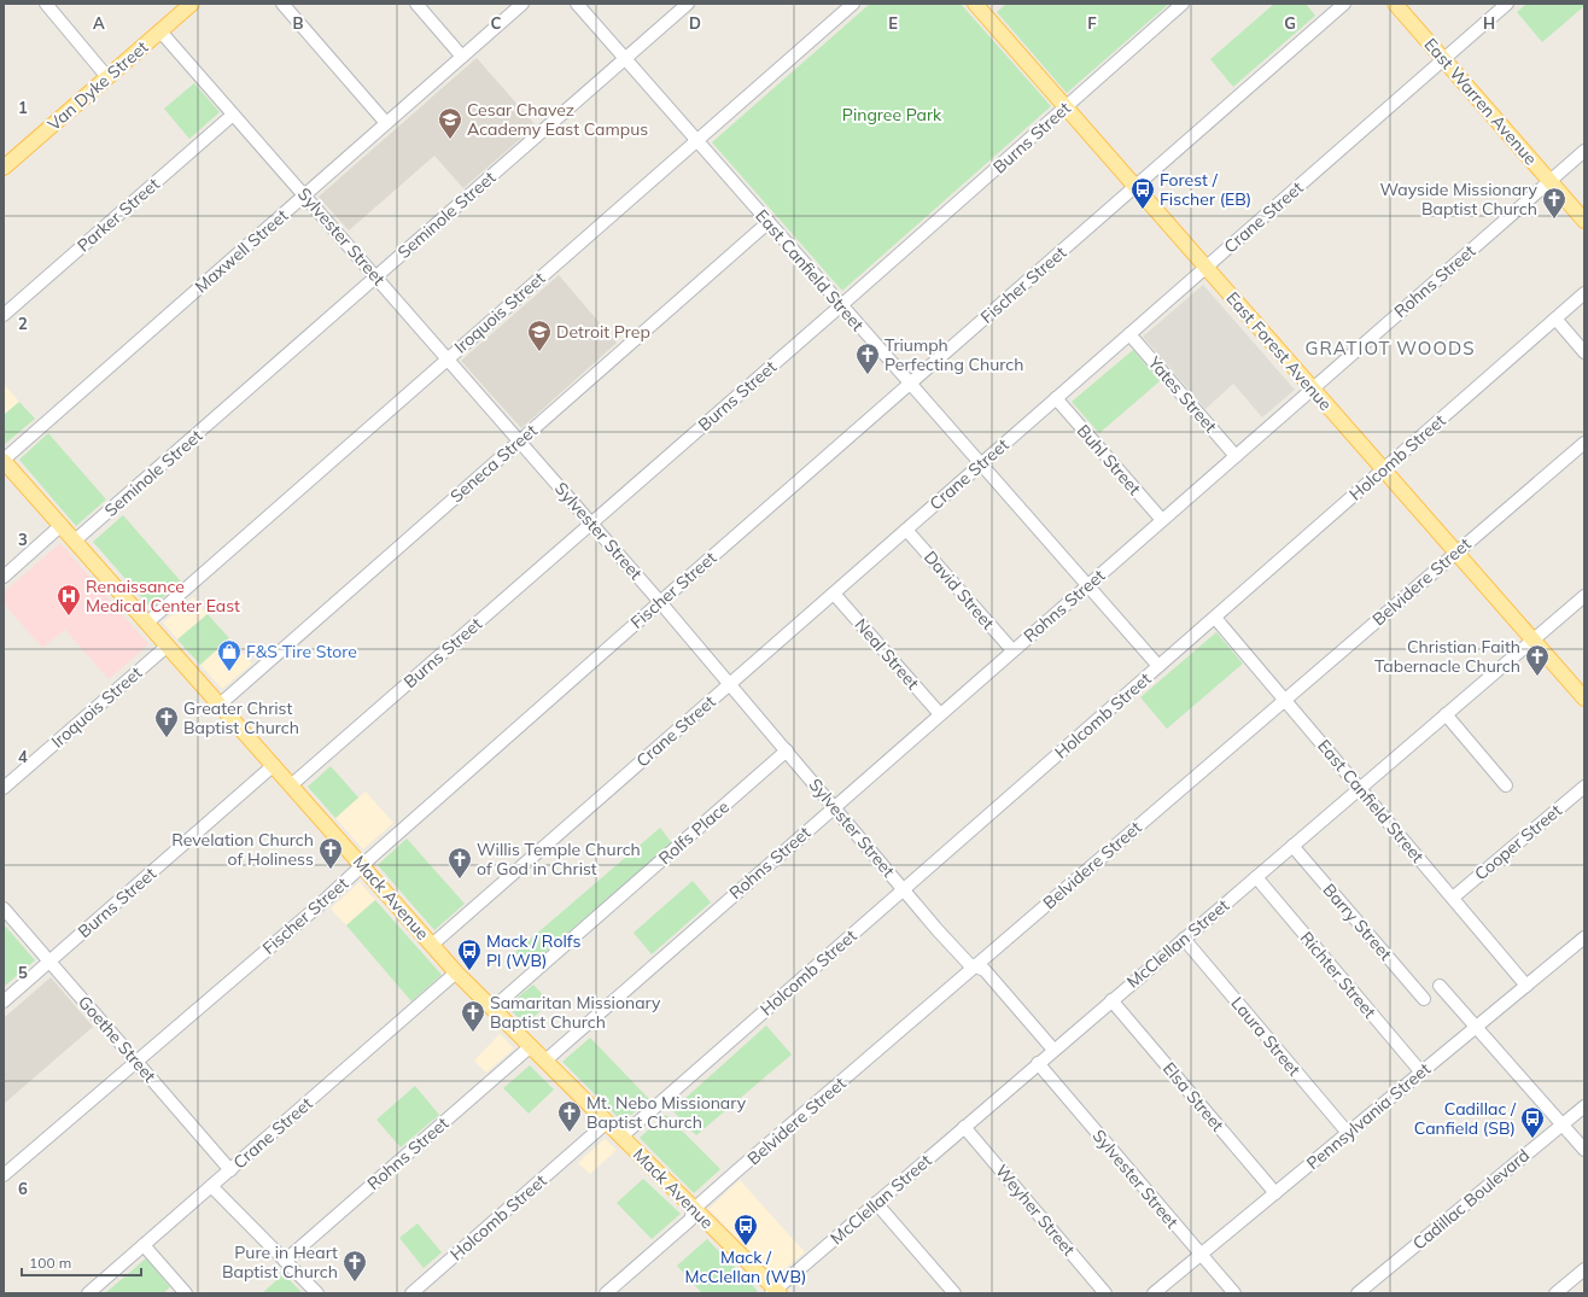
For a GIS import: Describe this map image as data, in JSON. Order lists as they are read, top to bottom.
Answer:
{
  "streets": {
    "main road": [
      "Van Dyke Street",
      "East Warren Avenue",
      "East Forest Avenue",
      "Mack Avenue"
    ],
    "street": [
      "Burns Street",
      "Parker Street",
      "Seminole Street",
      "Crane Street",
      "Sylvester Street",
      "Maxwell Street",
      "East Canfield Street",
      "Rohns Street",
      "Fischer Street",
      "Iroquois Street",
      "Yates Street",
      "Holcomb Street",
      "Buhl Street",
      "Seneca Street",
      "Belvidere Street",
      "David Street",
      "Neal Street",
      "Rolfs Place",
      "Cooper Street",
      "Barry Street",
      "McClellan Street",
      "Richter Street",
      "Laura Street",
      "Goethe Street",
      "Elsa Street",
      "Pennsylvania Street",
      "Cadillac Boulevard",
      "Weyher Street"
    ]
  },
  "crossings": [
    ["Van Dyke Street", "Sylvester Street"],
    ["East Warren Avenue", "Crane Street"],
    ["East Warren Avenue", "Rohns Street"],
    ["Burns Street", "Sylvester Street"],
    ["Burns Street", "East Canfield Street"],
    ["Burns Street", "East Forest Avenue"],
    ["Burns Street", "Mack Avenue"],
    ["Burns Street", "Goethe Street"],
    ["Parker Street", "Sylvester Street"],
    ["Seminole Street", "Sylvester Street"],
    ["Seminole Street", "East Canfield Street"],
    ["Seminole Street", "Mack Avenue"],
    ["Crane Street", "Sylvester Street"],
    ["Crane Street", "East Canfield Street"],
    ["Crane Street", "East Forest Avenue"],
    ["Crane Street", "Yates Street"],
    ["Crane Street", "Buhl Street"],
    ["Crane Street", "David Street"],
    ["Crane Street", "Neal Street"],
    ["Crane Street", "Mack Avenue"],
    ["Crane Street", "Goethe Street"],
    ["Sylvester Street", "Maxwell Street"],
    ["Sylvester Street", "Rohns Street"],
    ["Sylvester Street", "Fischer Street"],
    ["Sylvester Street", "Iroquois Street"],
    ["Sylvester Street", "Holcomb Street"],
    ["Sylvester Street", "Seneca Street"],
    ["Sylvester Street", "Belvidere Street"],
    ["Sylvester Street", "Rolfs Place"],
    ["Sylvester Street", "McClellan Street"],
    ["Sylvester Street", "Pennsylvania Street"],
    ["Maxwell Street", "Mack Avenue"],
    ["East Canfield Street", "Rohns Street"],
    ["East Canfield Street", "Fischer Street"],
    ["East Canfield Street", "Iroquois Street"],
    ["East Canfield Street", "Holcomb Street"],
    ["East Canfield Street", "Seneca Street"],
    ["East Canfield Street", "Belvidere Street"],
    ["East Canfield Street", "Cooper Street"],
    ["East Canfield Street", "McClellan Street"],
    ["East Canfield Street", "Pennsylvania Street"],
    ["Rohns Street", "East Forest Avenue"],
    ["Rohns Street", "Yates Street"],
    ["Rohns Street", "Buhl Street"],
    ["Rohns Street", "David Street"],
    ["Rohns Street", "Neal Street"],
    ["Rohns Street", "Mack Avenue"],
    ["Fischer Street", "East Forest Avenue"],
    ["Fischer Street", "Mack Avenue"],
    ["Fischer Street", "Goethe Street"],
    ["Iroquois Street", "Mack Avenue"],
    ["East Forest Avenue", "Holcomb Street"],
    ["East Forest Avenue", "Belvidere Street"],
    ["East Forest Avenue", "McClellan Street"],
    ["Holcomb Street", "Mack Avenue"],
    ["Seneca Street", "Mack Avenue"],
    ["Belvidere Street", "Mack Avenue"],
    ["Rolfs Place", "Mack Avenue"],
    ["Mack Avenue", "McClellan Street"],
    ["Barry Street", "McClellan Street"],
    ["McClellan Street", "Richter Street"],
    ["McClellan Street", "Laura Street"],
    ["McClellan Street", "Elsa Street"],
    ["McClellan Street", "Weyher Street"],
    ["Richter Street", "Pennsylvania Street"],
    ["Laura Street", "Pennsylvania Street"],
    ["Elsa Street", "Pennsylvania Street"]
  ],
  "districts": ["GRATIOT WOODS"],
  "parks": ["Pingree Park"],
  "places": {
    "school or university": ["Cesar Chavez Academy East Campus", "Detroit Prep"],
    "bus stop": [
      "Forest / Fischer (EB)",
      "Mack / Rolfs Pl (WB)",
      "Cadillac / Canfield (SB)",
      "Mack / McClellan (WB)"
    ],
    "church": [
      "Wayside Missionary Baptist Church",
      "Triumph Perfecting Church",
      "Christian Faith Tabernacle Church",
      "Greater Christ Baptist Church",
      "Revelation Church of Holiness",
      "Willis Temple Church of God in Christ",
      "Samaritan Missionary Baptist Church",
      "Mt. Nebo Missionary Baptist Church",
      "Pure in Heart Baptist Church"
    ],
    "hospital": ["Renaissance Medical Center East"],
    "shop": ["F&S Tire Store"]
  },
  "scale_bar": "100 m",
  "grid": {
    "columns": [
      "A",
      "B",
      "C",
      "D",
      "E",
      "F",
      "G",
      "H"
    ],
    "rows": [
      "1",
      "2",
      "3",
      "4",
      "5",
      "6"
    ]
  }
}
